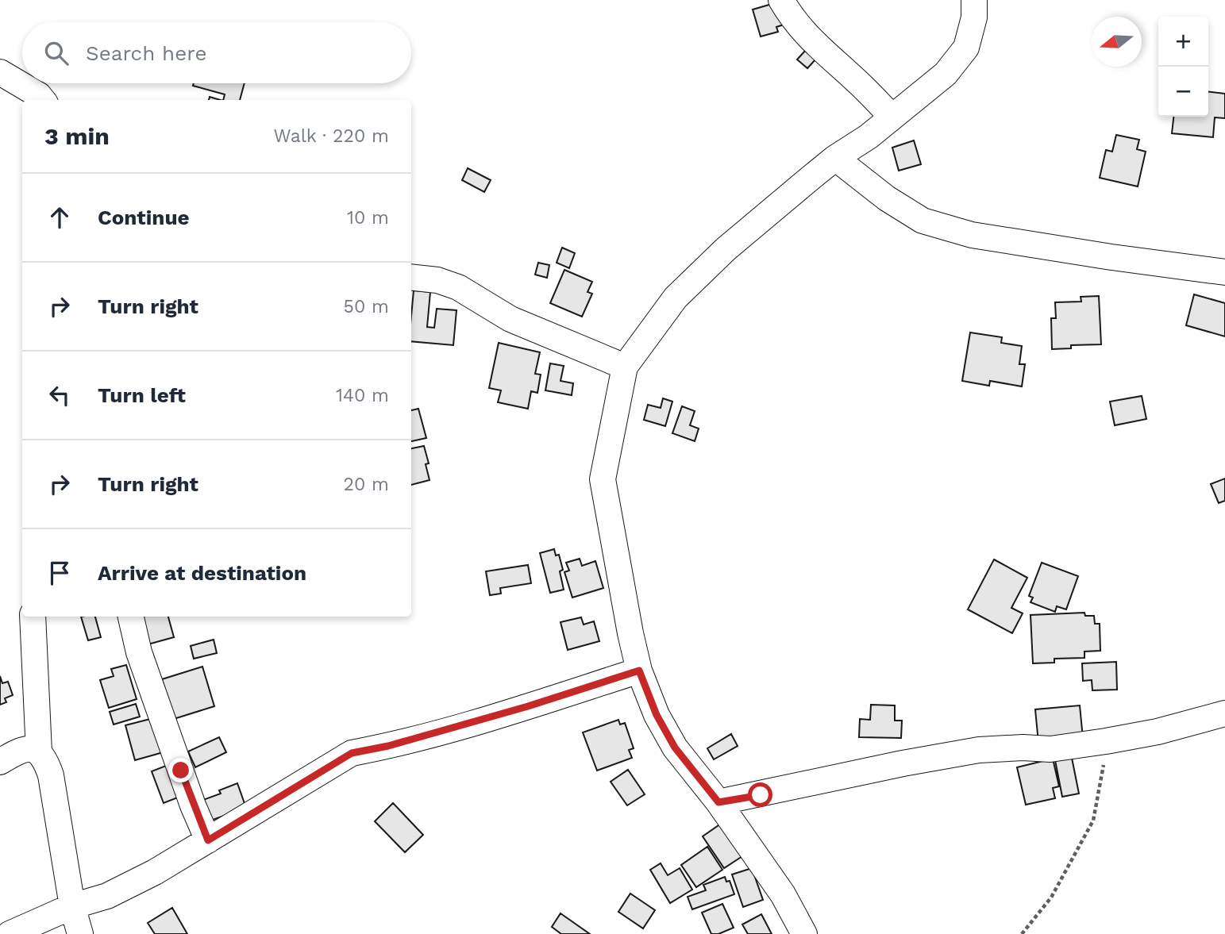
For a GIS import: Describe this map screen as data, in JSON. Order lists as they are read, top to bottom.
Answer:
{
  "north": "left",
  "page": {
    "map_buttons": ["+", "−"],
    "search": "Search here",
    "heading": ["3 min", "Walk · 220 m"],
    "list": [
      ["Continue", "10 m"],
      ["Turn right", "50 m"],
      ["Turn left", "140 m"],
      ["Turn right", "20 m"],
      "Arrive at destination"
    ]
  }
}
